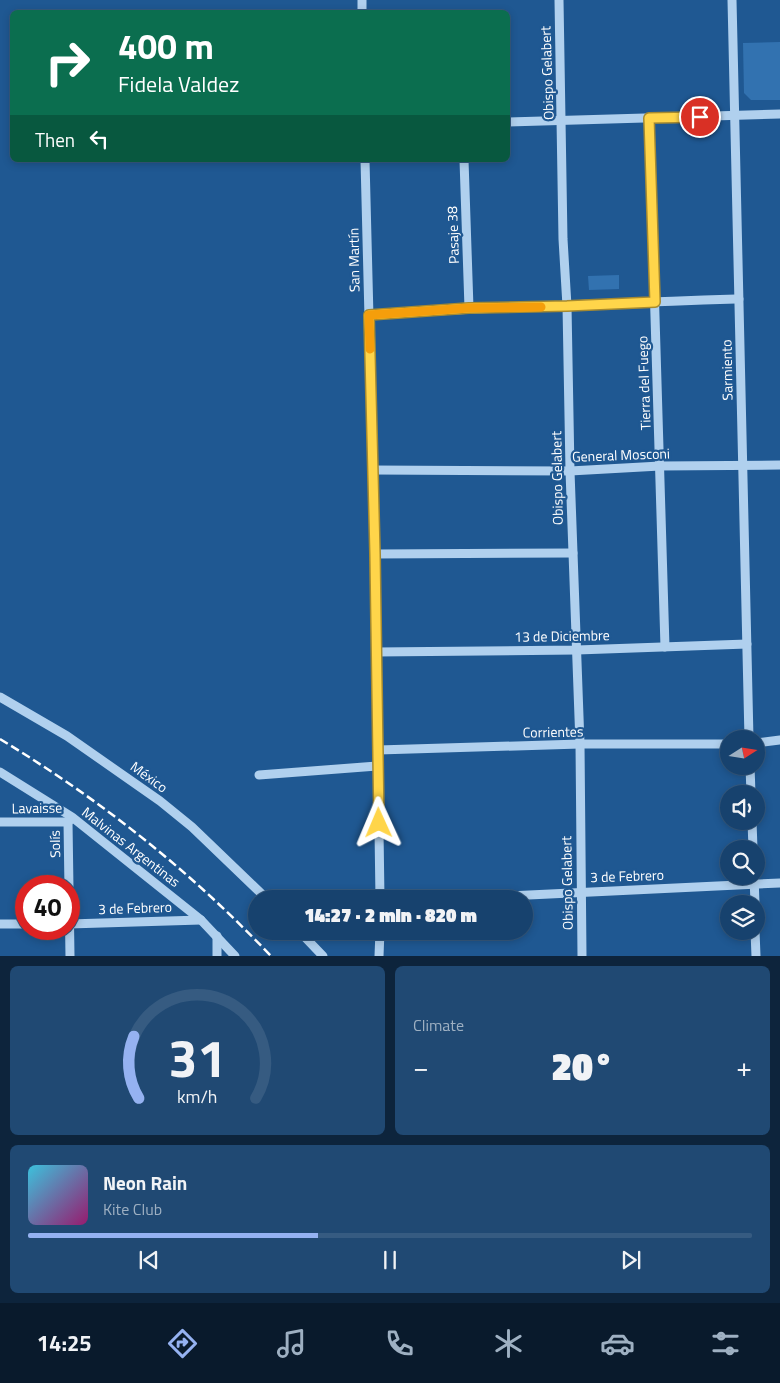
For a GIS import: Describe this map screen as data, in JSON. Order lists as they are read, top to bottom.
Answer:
{
  "streets": {
    "street": [
      "Obispo Gelabert",
      "Pasaje 38",
      "San Martín",
      "Sarmiento",
      "Tierra del Fuego",
      "General Mosconi",
      "13 de Diciembre",
      "Corrientes",
      "México",
      "Lavaisse",
      "Solís",
      "Malvinas Argentinas",
      "3 de Febrero"
    ]
  },
  "crossings": [
    ["Obispo Gelabert", "General Mosconi"],
    ["Obispo Gelabert", "13 de Diciembre"],
    ["Obispo Gelabert", "Corrientes"],
    ["Obispo Gelabert", "3 de Febrero"],
    ["San Martín", "General Mosconi"],
    ["San Martín", "13 de Diciembre"],
    ["San Martín", "Corrientes"],
    ["Sarmiento", "General Mosconi"],
    ["Sarmiento", "13 de Diciembre"],
    ["Tierra del Fuego", "General Mosconi"],
    ["Tierra del Fuego", "13 de Diciembre"],
    ["Lavaisse", "Solís"],
    ["Lavaisse", "Malvinas Argentinas"],
    ["Solís", "Malvinas Argentinas"],
    ["Malvinas Argentinas", "3 de Febrero"]
  ],
  "north": "right",
  "page": {
    "turn": ["400 m", "Fidela Valdez"],
    "then": "Then",
    "limit": "40",
    "trip": "14:27 · 2 min · 820 m",
    "tile": "Climate",
    "heat": ["−", "20°", "+"],
    "song": ["Neon Rain", "Kite Club"],
    "tabs": "14:25",
    "gauge": ["31", "km/h"]
  }
}
